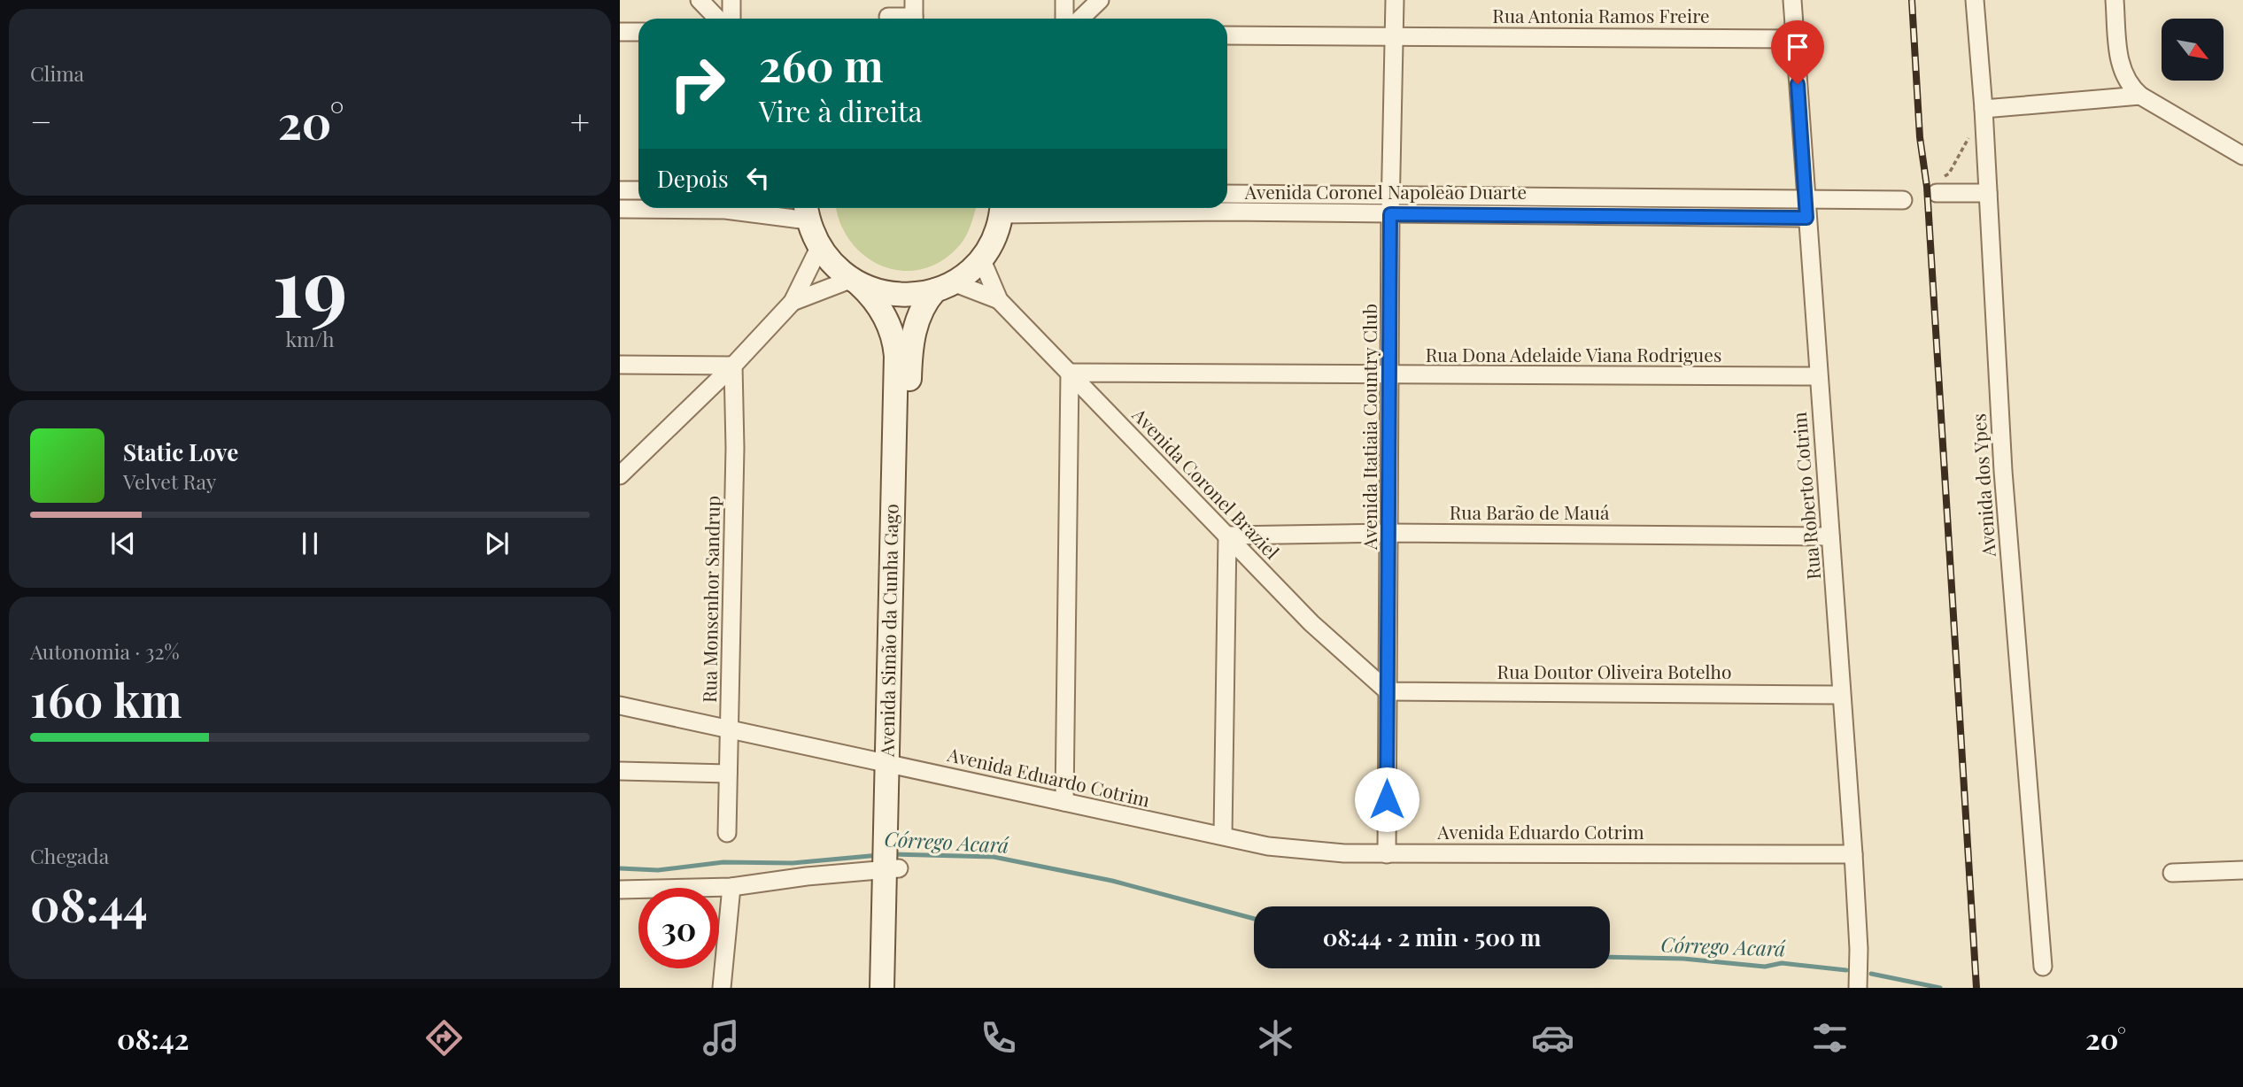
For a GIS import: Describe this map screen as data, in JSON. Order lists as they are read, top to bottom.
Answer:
{
  "streets": {
    "street": [
      "Rua Antonia Ramos Freire",
      "Avenida Coronel Napoleão Duarte",
      "Rua Dona Adelaide Viana Rodrigues",
      "Avenida Itatiaia Country Club",
      "Avenida Coronel Braziel",
      "Avenida dos Ypes",
      "Rua Roberto Cotrim",
      "Rua Barão de Mauá",
      "Rua Monsenhor Sandrup",
      "Avenida Simão da Cunha Gago",
      "Rua Doutor Oliveira Botelho",
      "Avenida Eduardo Cotrim"
    ]
  },
  "crossings": [
    ["Rua Antonia Ramos Freire", "Avenida Itatiaia Country Club"],
    ["Rua Antonia Ramos Freire", "Rua Roberto Cotrim"],
    ["Avenida Coronel Napoleão Duarte", "Avenida Itatiaia Country Club"],
    ["Avenida Coronel Napoleão Duarte", "Rua Roberto Cotrim"],
    ["Rua Dona Adelaide Viana Rodrigues", "Avenida Itatiaia Country Club"],
    ["Rua Dona Adelaide Viana Rodrigues", "Avenida Coronel Braziel"],
    ["Rua Dona Adelaide Viana Rodrigues", "Rua Roberto Cotrim"],
    ["Avenida Itatiaia Country Club", "Avenida Coronel Braziel"],
    ["Avenida Itatiaia Country Club", "Rua Barão de Mauá"],
    ["Avenida Itatiaia Country Club", "Rua Doutor Oliveira Botelho"],
    ["Avenida Itatiaia Country Club", "Avenida Eduardo Cotrim"],
    ["Avenida Coronel Braziel", "Rua Barão de Mauá"],
    ["Avenida Coronel Braziel", "Avenida Simão da Cunha Gago"],
    ["Avenida Coronel Braziel", "Rua Doutor Oliveira Botelho"],
    ["Rua Roberto Cotrim", "Rua Barão de Mauá"],
    ["Rua Roberto Cotrim", "Rua Doutor Oliveira Botelho"],
    ["Rua Roberto Cotrim", "Avenida Eduardo Cotrim"],
    ["Rua Monsenhor Sandrup", "Avenida Eduardo Cotrim"],
    ["Avenida Simão da Cunha Gago", "Avenida Eduardo Cotrim"]
  ],
  "water": ["Córrego Acará"],
  "north": "bottom right",
  "page": {
    "tile": [
      "Clima",
      ["19", "km/h"],
      ["Autonomia · 32%", "160 km"],
      ["Chegada", "08:44"]
    ],
    "turn": ["260 m", "Vire à direita"],
    "heat": ["−", "20°", "+"],
    "then": "Depois",
    "song": ["Static Love", "Velvet Ray"],
    "limit": "30",
    "trip": "08:44 · 2 min · 500 m",
    "tabs": ["08:42", "20°"]
  }
}
